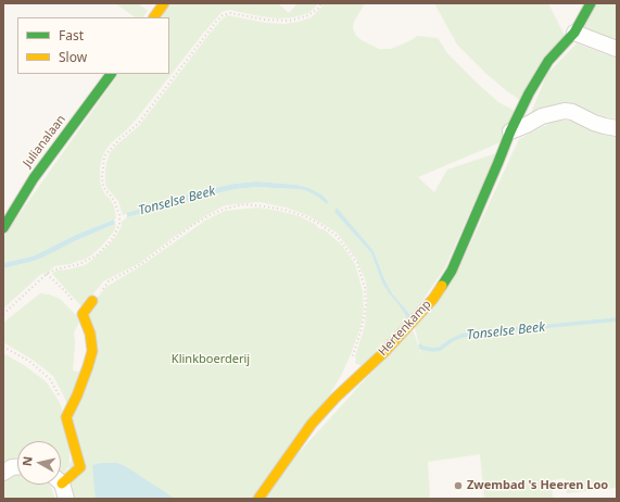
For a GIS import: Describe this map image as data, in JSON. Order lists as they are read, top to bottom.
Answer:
{
  "streets": {
    "street": ["Julianalaan", "Hertenkamp"]
  },
  "water": ["Tonselse Beek"],
  "parks": ["Klinkboerderij"],
  "places": ["Zwembad 's Heeren Loo"],
  "legend": ["Fast", "Slow"],
  "north": "left"
}
